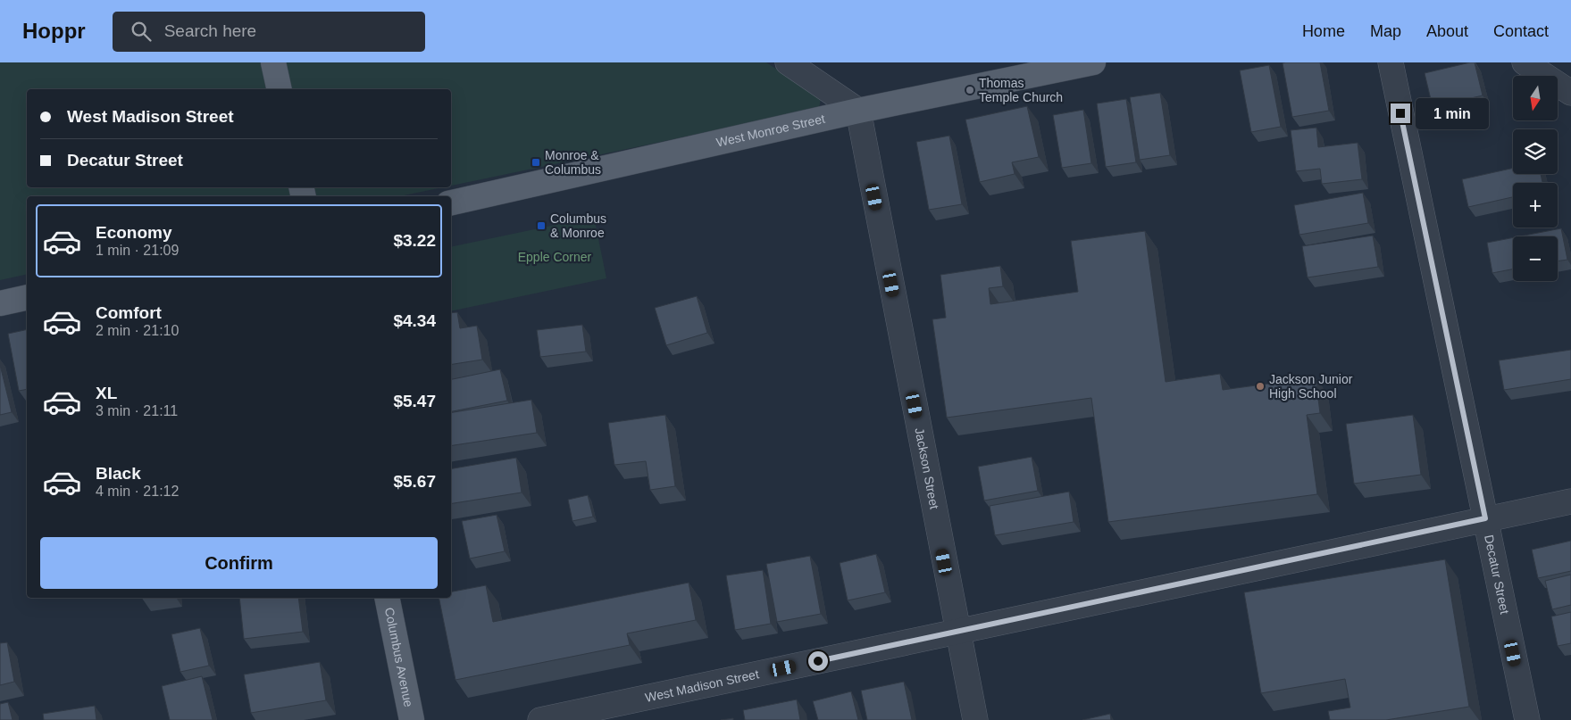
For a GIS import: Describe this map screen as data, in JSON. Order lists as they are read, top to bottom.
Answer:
{
  "streets": {
    "main road": ["West Monroe Street", "Columbus Avenue"],
    "street": ["Jackson Street", "Decatur Street", "West Madison Street"]
  },
  "crossings": [
    ["West Monroe Street", "Jackson Street"],
    ["Jackson Street", "West Madison Street"],
    ["Decatur Street", "West Madison Street"]
  ],
  "parks": ["Epple Corner"],
  "places": {
    "other": ["Thomas Temple Church", "Jackson Junior High School"],
    "transit": ["Monroe & Columbus", "Columbus & Monroe"]
  },
  "north": "bottom",
  "page": {
    "header": "Hoppr",
    "search": "Search here",
    "nav": [
      "Home",
      "Map",
      "About",
      "Contact"
    ],
    "map_buttons": ["+", "−"],
    "banner": ["West Madison Street", "Decatur Street"],
    "bubble": "1 min",
    "list": [
      {
        "name": "Economy",
        "note": "1 min · 21:09",
        "value": "$3.22"
      },
      {
        "name": "Comfort",
        "note": "2 min · 21:10",
        "value": "$4.34"
      },
      {
        "name": "XL",
        "note": "3 min · 21:11",
        "value": "$5.47"
      },
      {
        "name": "Black",
        "note": "4 min · 21:12",
        "value": "$5.67"
      }
    ],
    "buttons": "Confirm"
  }
}
